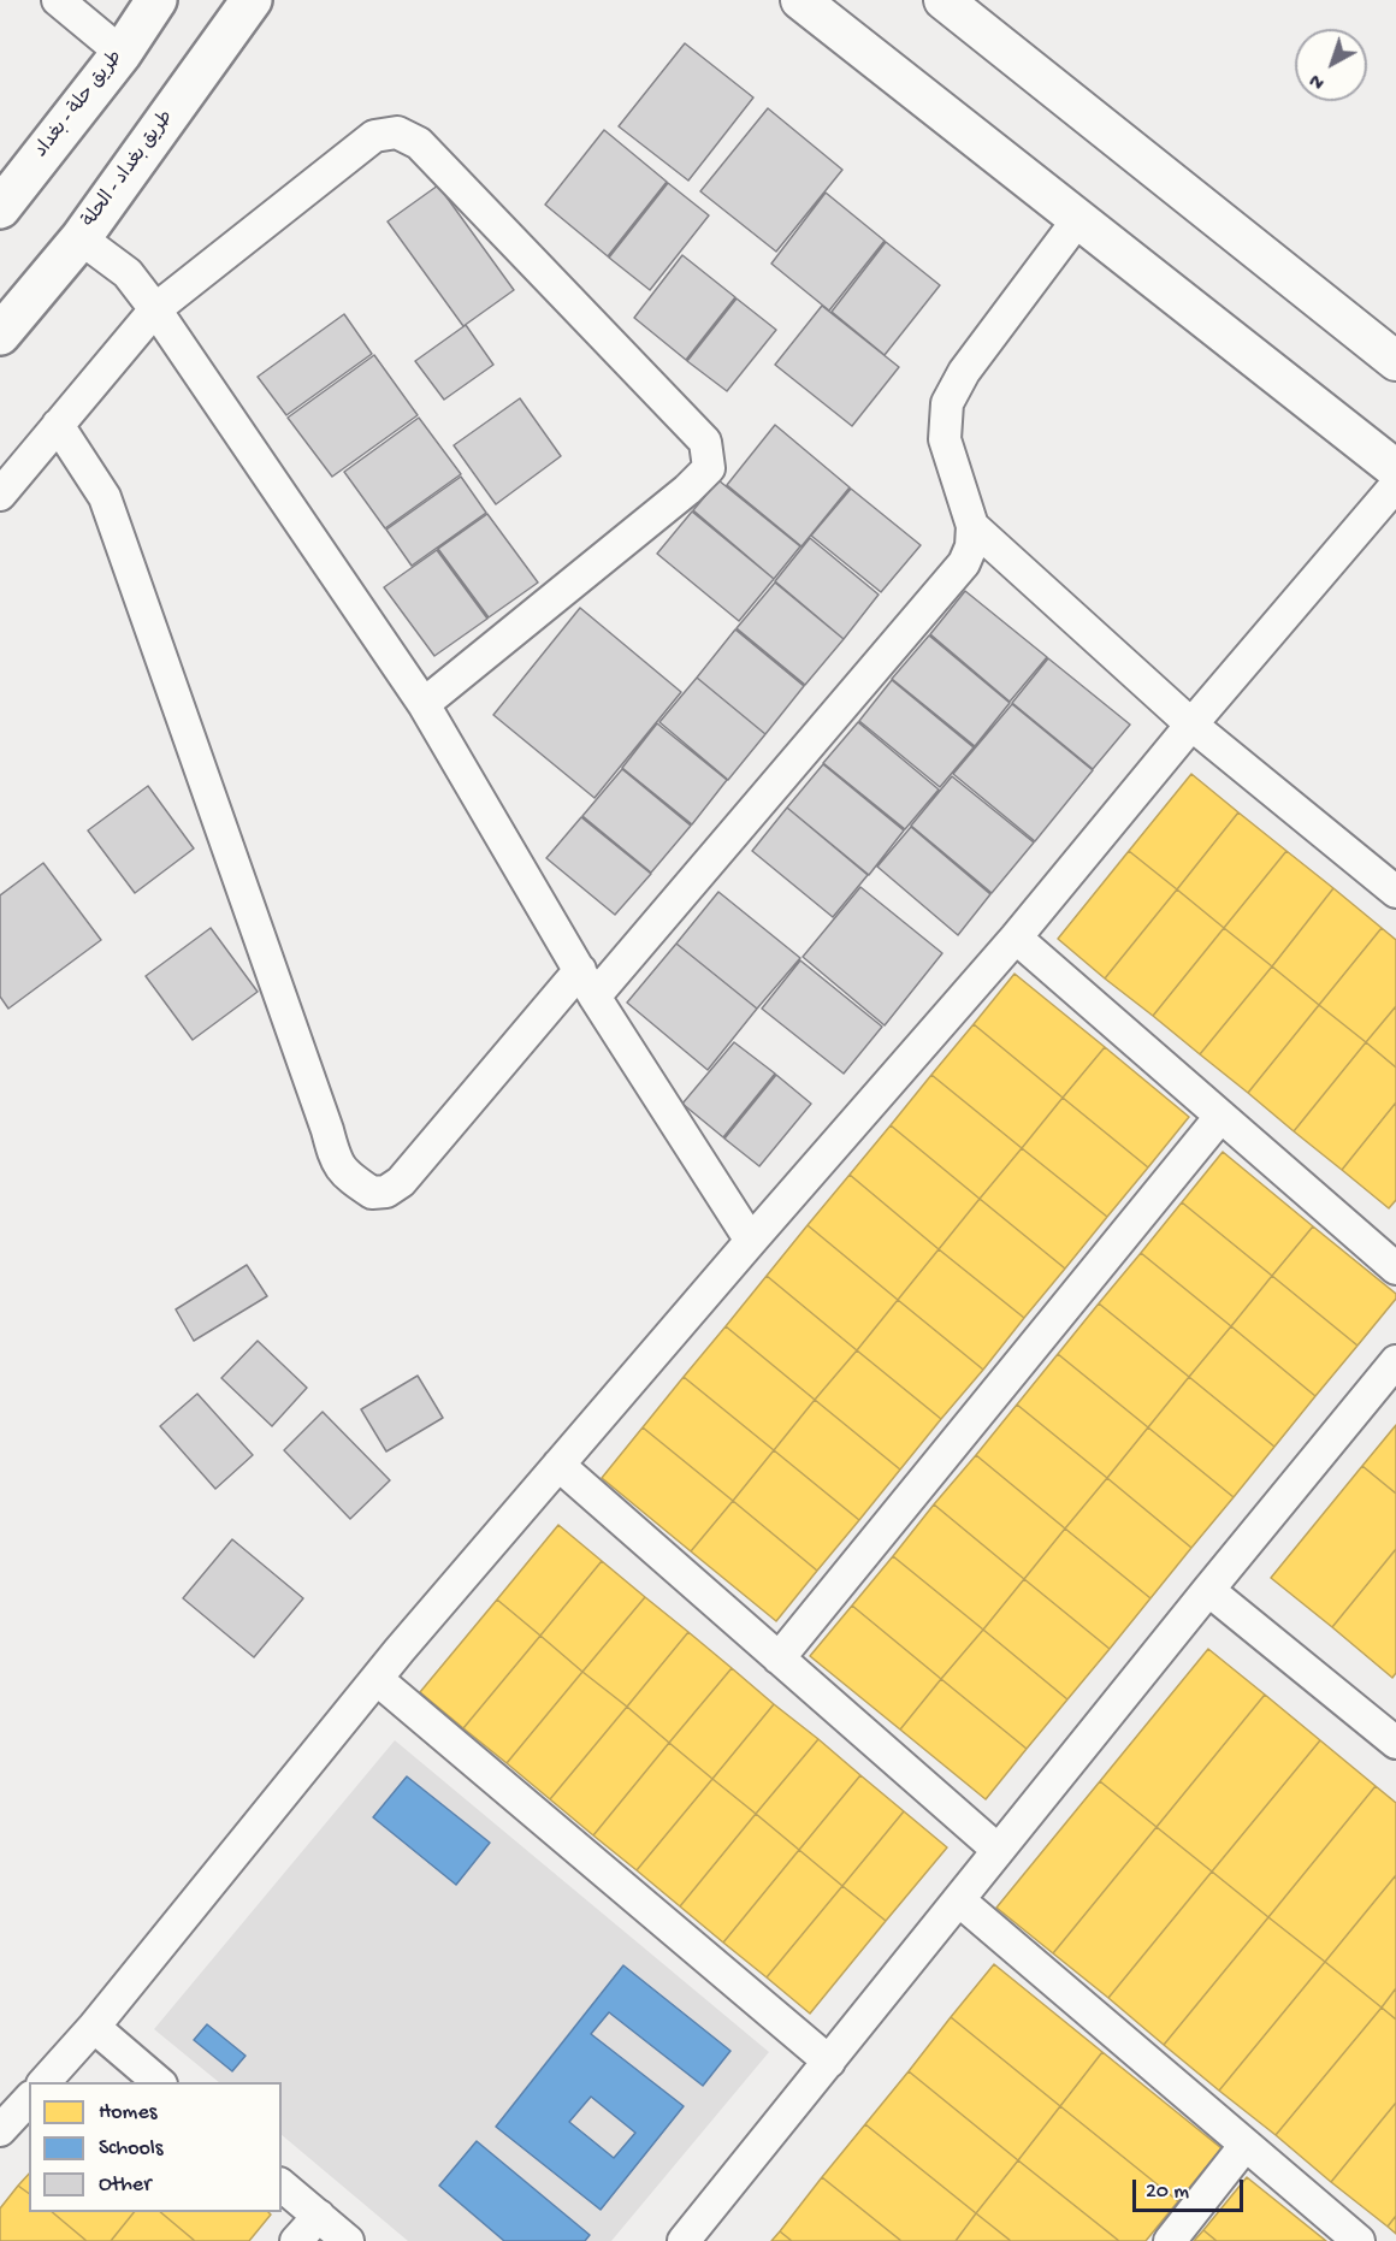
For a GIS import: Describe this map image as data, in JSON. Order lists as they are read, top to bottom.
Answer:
{
  "streets": {
    "main road": ["طريق حلة - بغداد", "طريق بغداد - الحلة"]
  },
  "legend": ["Homes", "Schools", "Other"],
  "scale_bar": "20 m",
  "north": "bottom left"
}
